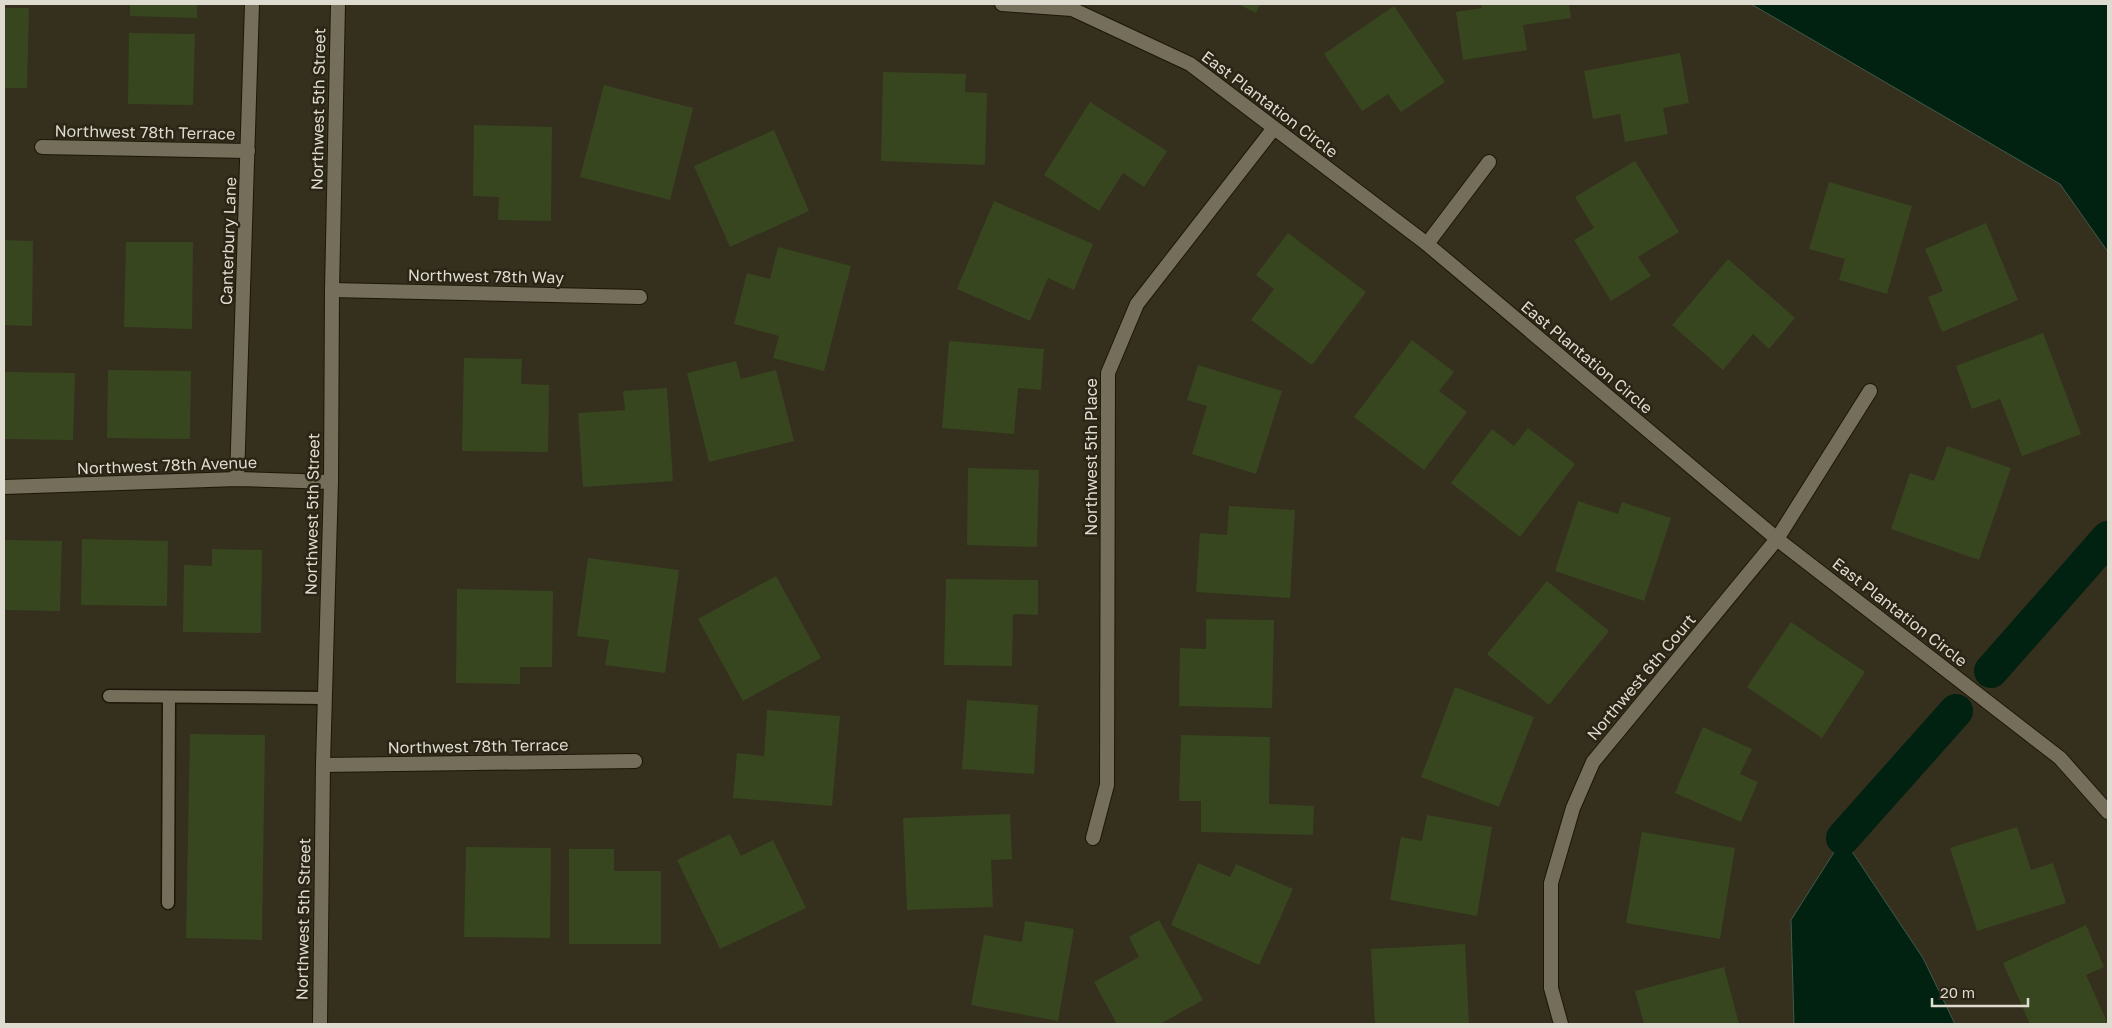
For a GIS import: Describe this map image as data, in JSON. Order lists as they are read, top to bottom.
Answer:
{
  "streets": {
    "street": [
      "East Plantation Circle",
      "Northwest 5th Street",
      "Northwest 78th Terrace",
      "Canterbury Lane",
      "Northwest 78th Way",
      "Northwest 5th Place",
      "Northwest 78th Avenue",
      "Northwest 6th Court"
    ]
  },
  "crossings": [
    ["East Plantation Circle", "Northwest 5th Place"],
    ["East Plantation Circle", "Northwest 6th Court"],
    ["Northwest 5th Street", "Northwest 78th Terrace"],
    ["Northwest 5th Street", "Northwest 78th Way"],
    ["Northwest 5th Street", "Northwest 78th Avenue"],
    ["Northwest 78th Terrace", "Canterbury Lane"],
    ["Canterbury Lane", "Northwest 78th Avenue"]
  ],
  "scale_bar": "20 m"
}
